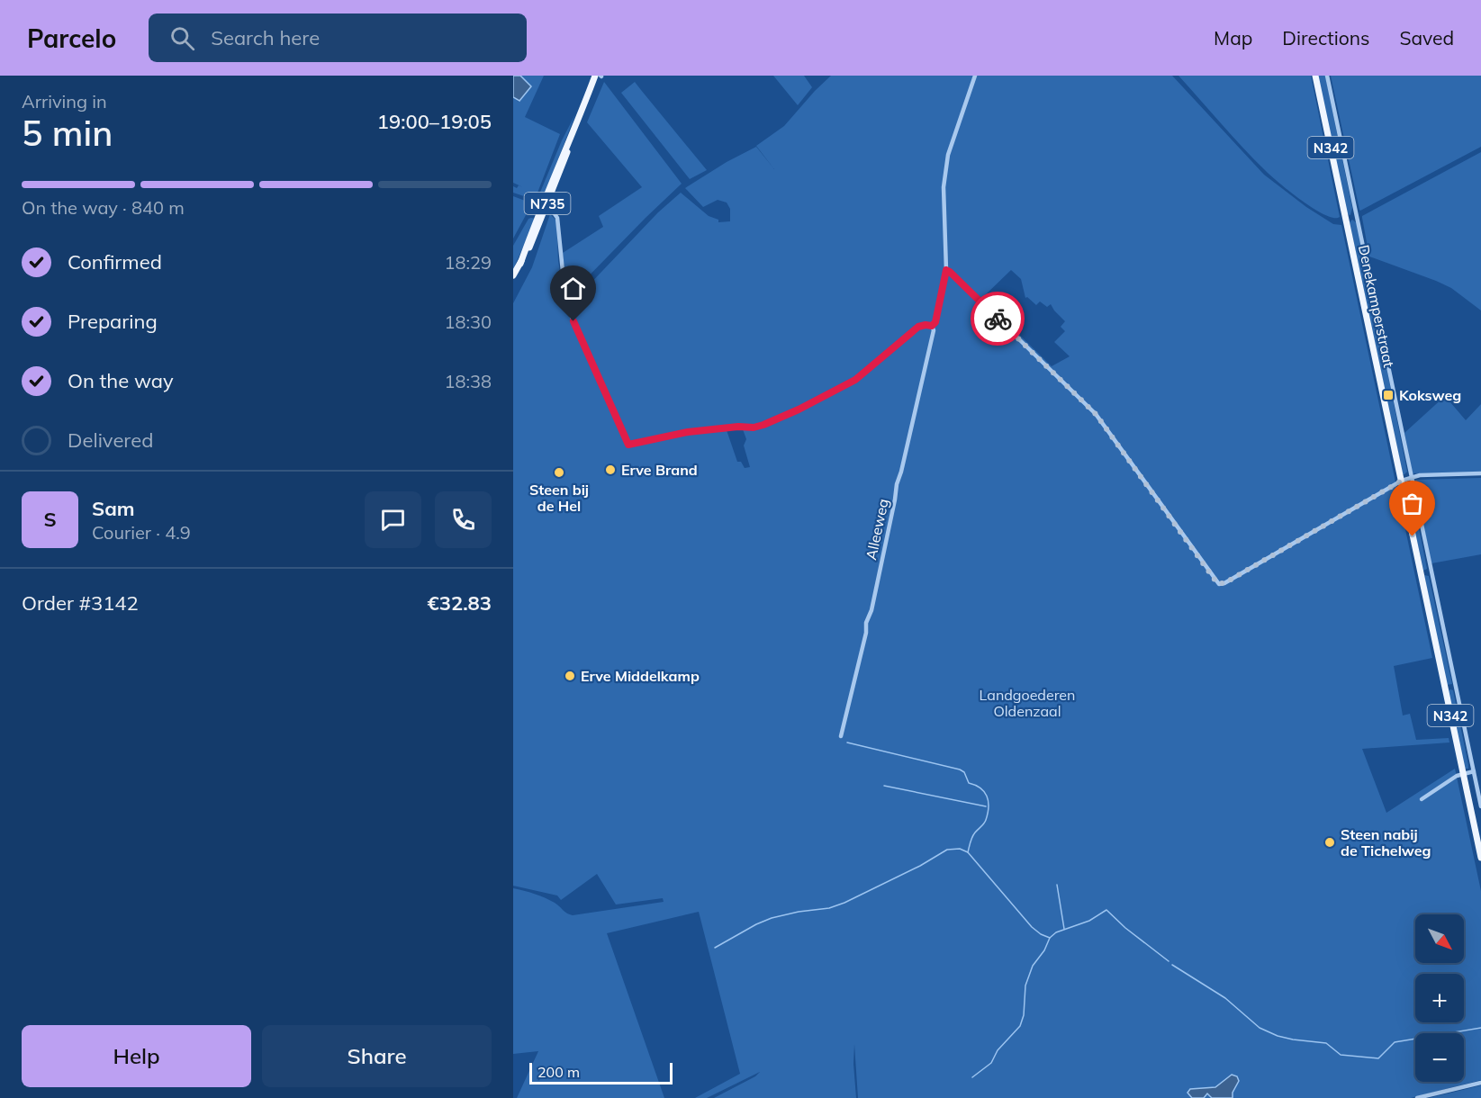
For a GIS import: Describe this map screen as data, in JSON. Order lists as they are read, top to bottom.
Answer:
{
  "streets": {
    "main road": ["N342", "N735", "Denekamperstraat"],
    "street": ["Alleeweg"]
  },
  "parks": ["Landgoederen Oldenzaal"],
  "places": {
    "transit": ["Koksweg"],
    "other": [
      "Erve Brand",
      "Steen bij de Hel",
      "Erve Middelkamp",
      "Steen nabij de Tichelweg"
    ]
  },
  "scale_bar": "200 m",
  "north": "bottom right",
  "page": {
    "header": "Parcelo",
    "search": "Search here",
    "nav": ["Map", "Directions", "Saved"],
    "heading": ["5 min", "Arriving in", "19:00–19:05"],
    "panel": [
      "Sam",
      "Courier · 4.9",
      "Order #3142",
      "€32.83"
    ],
    "bar": "On the way · 840 m",
    "list": [
      ["Confirmed", "18:29"],
      ["Preparing", "18:30"],
      ["On the way", "18:38"],
      "Delivered"
    ],
    "round": "S",
    "map_buttons": ["+", "−"],
    "buttons": ["Help", "Share"],
    "scale": "200 m"
  }
}
